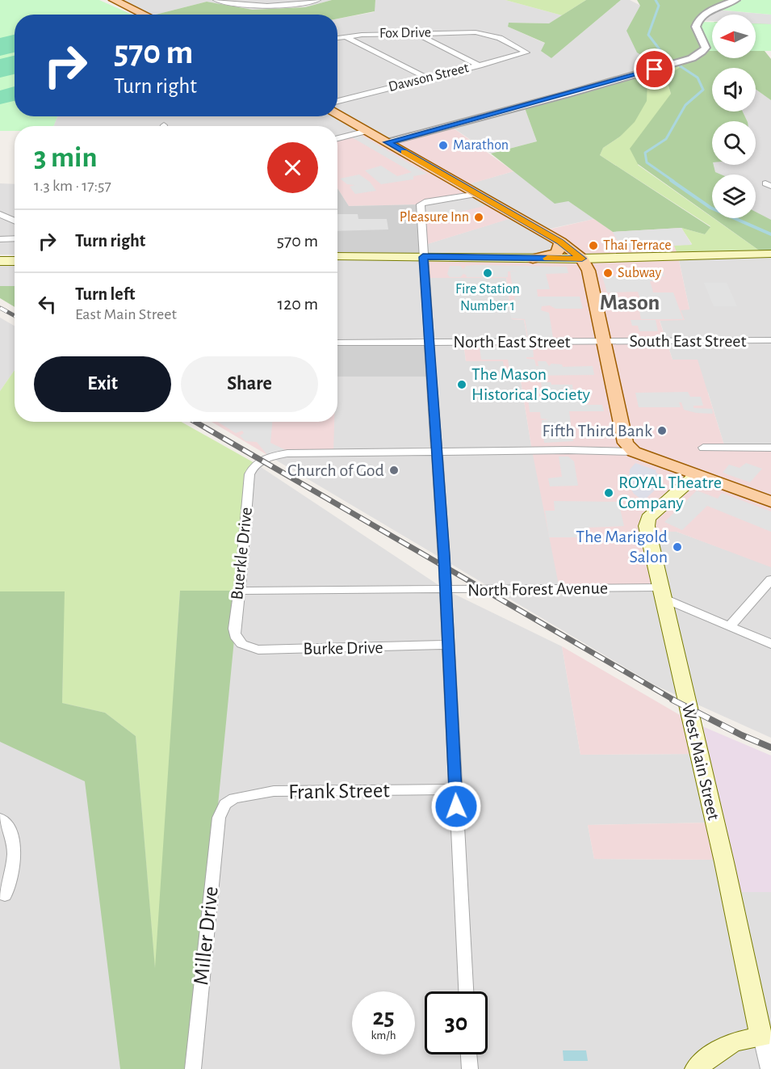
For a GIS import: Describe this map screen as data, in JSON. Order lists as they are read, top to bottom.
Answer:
{
  "streets": {
    "main road": ["West Main Street"],
    "street": [
      "Fox Drive",
      "Dawson Street",
      "South East Street",
      "North East Street",
      "Buerkle Drive",
      "North Forest Avenue",
      "Burke Drive",
      "Frank Street",
      "Miller Drive"
    ]
  },
  "crossings": [
    ["Fox Drive", "Dawson Street"],
    ["South East Street", "North East Street"],
    ["Buerkle Drive", "North Forest Avenue"],
    ["Buerkle Drive", "Burke Drive"],
    ["North Forest Avenue", "West Main Street"],
    ["Frank Street", "Miller Drive"]
  ],
  "districts": ["Mason"],
  "places": [
    "Marathon",
    "Pleasure Inn",
    "Thai Terrace",
    "Fire Station Number 1",
    "Subway",
    "The Mason Historical Society",
    "Fifth Third Bank",
    "Church of God",
    "ROYAL Theatre Company",
    "The Marigold Salon"
  ],
  "north": "left",
  "page": {
    "turn": ["570 m", "Turn right"],
    "heading": ["3 min", "1.3 km · 17:57"],
    "list": [
      {
        "name": "Turn right",
        "value": "570 m"
      },
      {
        "name": "Turn left",
        "note": "East Main Street",
        "value": "120 m"
      }
    ],
    "buttons": ["Exit", "Share"],
    "speed": "25 km/h",
    "limit": "30"
  }
}
